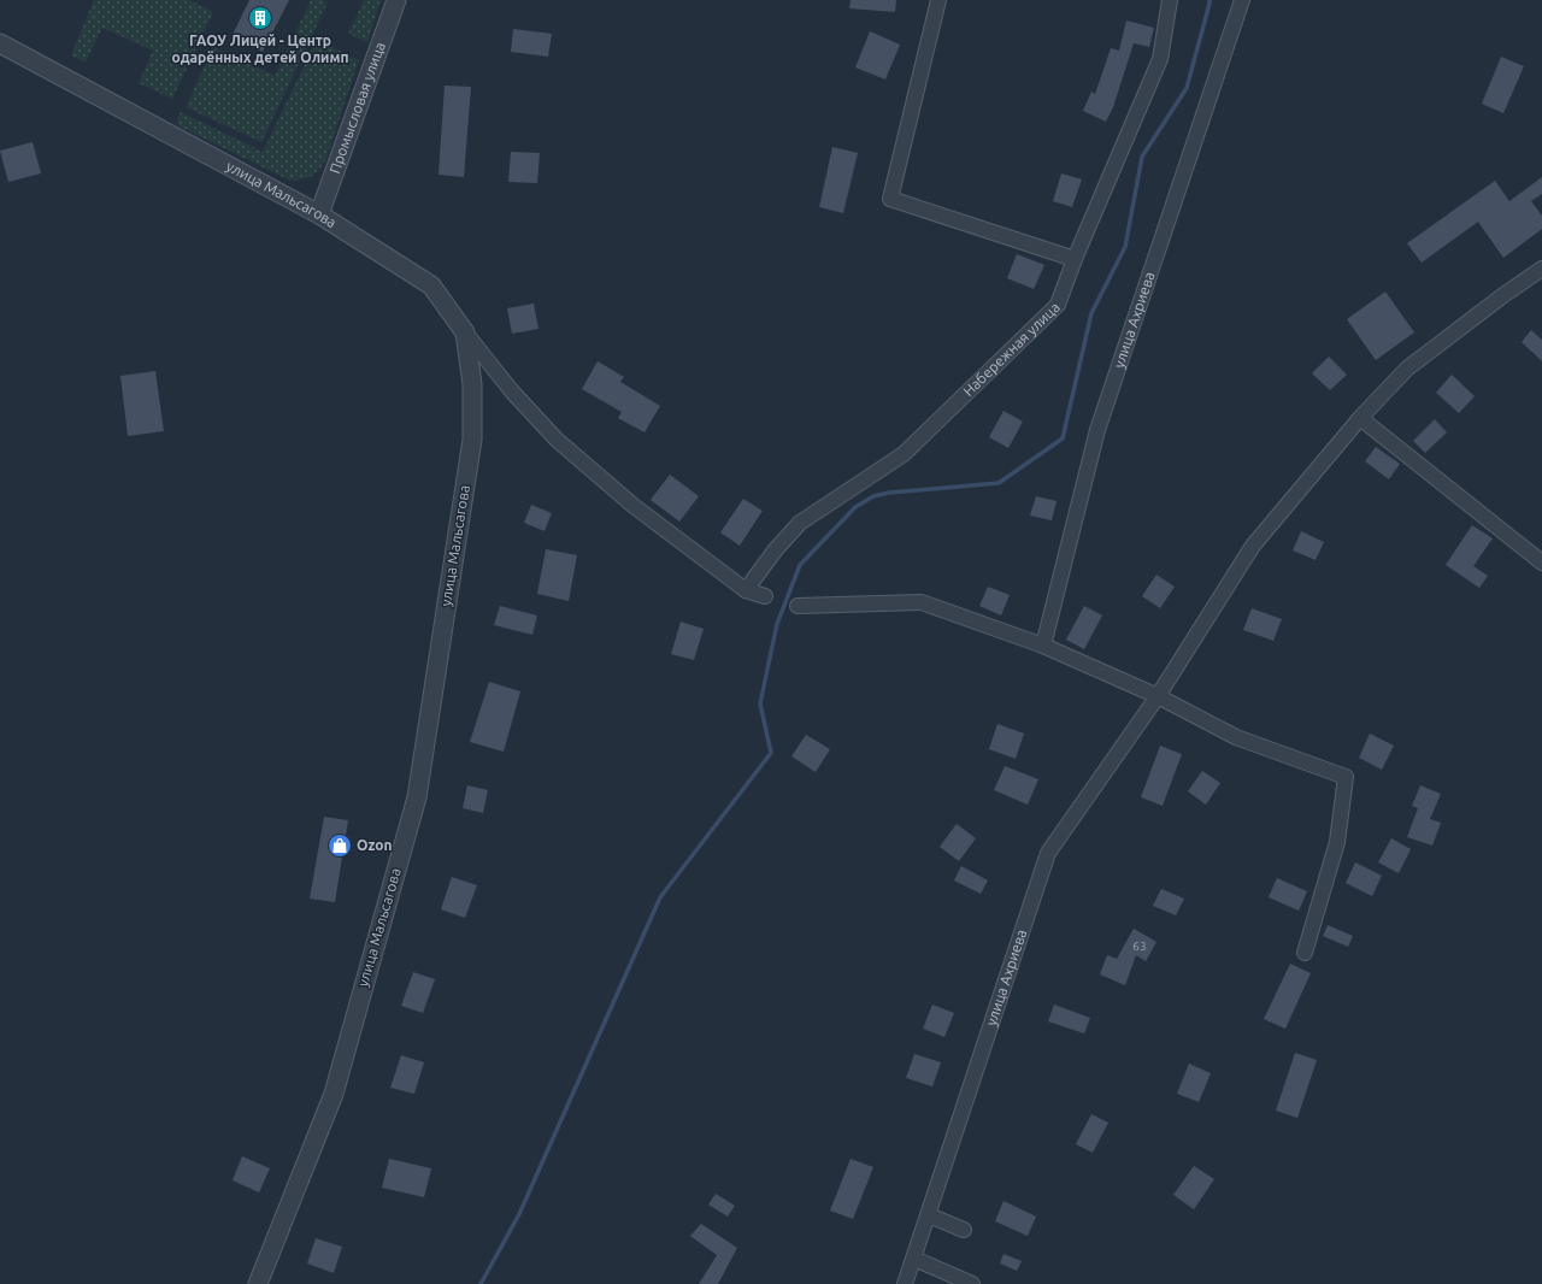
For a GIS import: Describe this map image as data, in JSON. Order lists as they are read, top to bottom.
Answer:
{
  "streets": {
    "street": [
      "Промысловая улица",
      "улица Мальсагова",
      "улица Ахриева",
      "Набережная улица"
    ]
  },
  "crossings": [
    ["Промысловая улица", "улица Мальсагова"]
  ],
  "places": {
    "building": ["ГАОУ Лицей - Центр одарённых детей Олимп"],
    "shop": ["Ozon"]
  },
  "house_numbers": ["63"]
}
